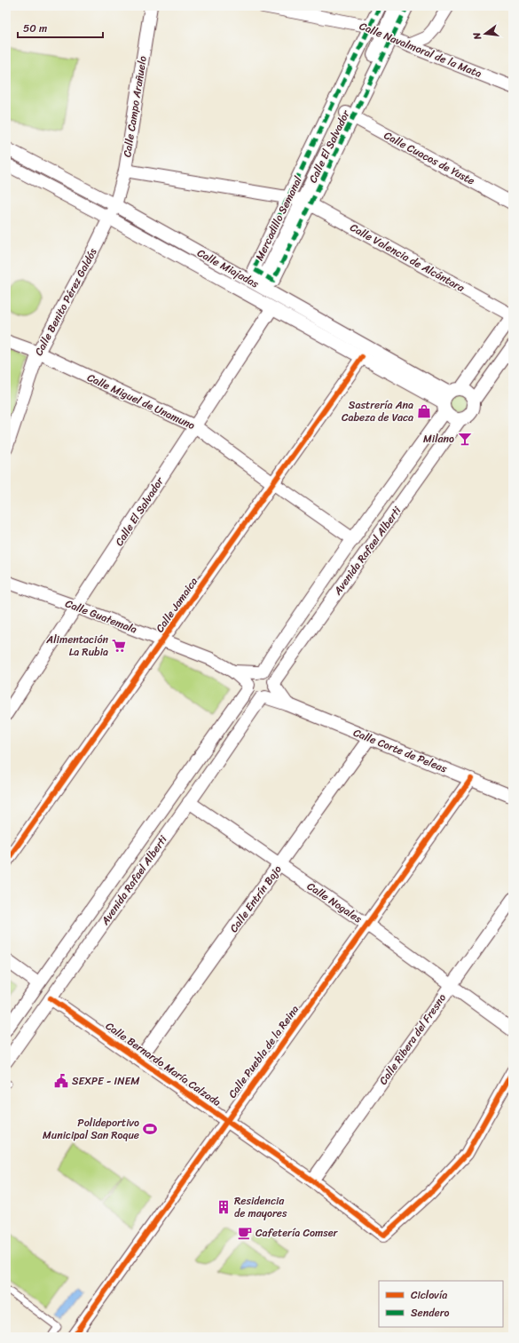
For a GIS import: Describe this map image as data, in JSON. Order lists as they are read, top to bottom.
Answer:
{
  "streets": {
    "street": [
      "Calle Navalmoral de la Mata",
      "Calle Campo Arañuelo",
      "Calle El Salvador",
      "Calle Cuacos de Yuste",
      "Mercadillo Semanal",
      "Calle Valencia de Alcántara",
      "Calle Miajadas",
      "Calle Benito Pérez Galdós",
      "Calle Miguel de Unamuno",
      "Avenida Rafael Alberti",
      "Calle Jamaica",
      "Calle Guatemala",
      "Calle Corte de Peleas",
      "Calle Entrín Bajo",
      "Calle Nogales",
      "Calle Ribera del Fresno",
      "Calle Puebla de la Reina",
      "Calle Bernardo María Calzada"
    ]
  },
  "crossings": [
    ["Calle Navalmoral de la Mata", "Calle El Salvador"],
    ["Calle Navalmoral de la Mata", "Mercadillo Semanal"],
    ["Calle Campo Arañuelo", "Calle Valencia de Alcántara"],
    ["Calle Campo Arañuelo", "Calle Miajadas"],
    ["Calle Campo Arañuelo", "Calle Benito Pérez Galdós"],
    ["Calle El Salvador", "Calle Cuacos de Yuste"],
    ["Calle El Salvador", "Mercadillo Semanal"],
    ["Calle El Salvador", "Calle Valencia de Alcántara"],
    ["Calle El Salvador", "Calle Miajadas"],
    ["Calle El Salvador", "Calle Miguel de Unamuno"],
    ["Calle El Salvador", "Calle Guatemala"],
    ["Calle Valencia de Alcántara", "Avenida Rafael Alberti"],
    ["Calle Miajadas", "Calle Benito Pérez Galdós"],
    ["Calle Miajadas", "Avenida Rafael Alberti"],
    ["Calle Miajadas", "Calle Jamaica"],
    ["Calle Benito Pérez Galdós", "Calle Miguel de Unamuno"],
    ["Calle Miguel de Unamuno", "Avenida Rafael Alberti"],
    ["Calle Miguel de Unamuno", "Calle Jamaica"],
    ["Avenida Rafael Alberti", "Calle Guatemala"],
    ["Avenida Rafael Alberti", "Calle Corte de Peleas"],
    ["Avenida Rafael Alberti", "Calle Nogales"],
    ["Avenida Rafael Alberti", "Calle Bernardo María Calzada"],
    ["Calle Jamaica", "Calle Guatemala"],
    ["Calle Guatemala", "Calle Corte de Peleas"],
    ["Calle Corte de Peleas", "Calle Entrín Bajo"],
    ["Calle Corte de Peleas", "Calle Puebla de la Reina"],
    ["Calle Entrín Bajo", "Calle Nogales"],
    ["Calle Entrín Bajo", "Calle Bernardo María Calzada"],
    ["Calle Nogales", "Calle Ribera del Fresno"],
    ["Calle Nogales", "Calle Puebla de la Reina"],
    ["Calle Ribera del Fresno", "Calle Bernardo María Calzada"],
    ["Calle Puebla de la Reina", "Calle Bernardo María Calzada"]
  ],
  "places": {
    "shop": ["Sastrería Ana Cabeza de Vaca"],
    "bar": ["Milano"],
    "supermarket": ["Alimentación La Rubia"],
    "public building": ["SEXPE - INEM"],
    "sports": ["Polideportivo Municipal San Roque"],
    "building": ["Residencia de mayores"],
    "cafe": ["Cafetería Comser"]
  },
  "legend": ["Ciclovía", "Sendero"],
  "scale_bar": "50 m",
  "north": "left"
}
